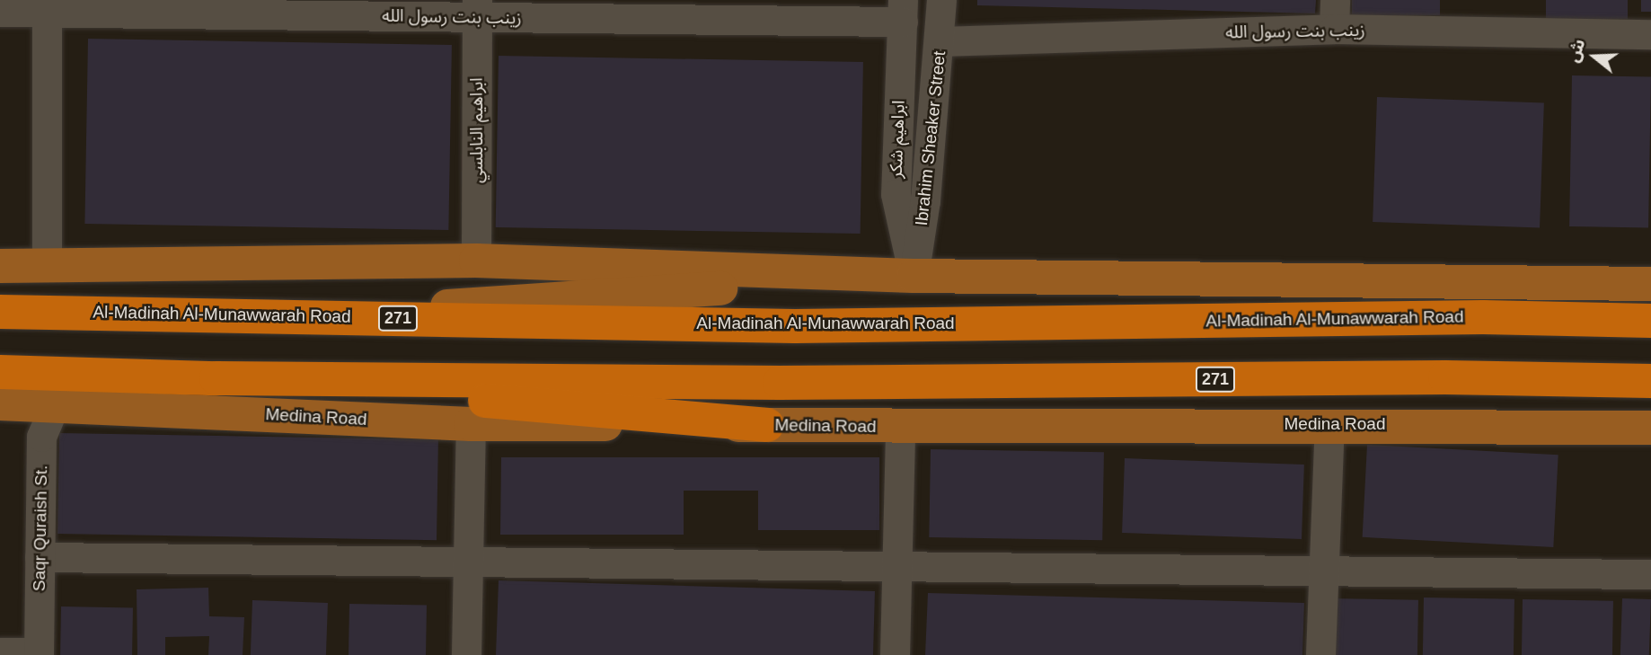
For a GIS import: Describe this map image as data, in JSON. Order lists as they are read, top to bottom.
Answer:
{
  "streets": {
    "highway": ["Al-Madinah Al-Munawwarah Road", "271"],
    "main road": ["Medina Road"],
    "street": [
      "زينب بنت رسول الله",
      "ابراهيم النابلسي",
      "Ibrahim Sheaker Street",
      "ابراهيم شكر",
      "Saqr Quraish St."
    ]
  },
  "crossings": [
    ["زينب بنت رسول الله", "ابراهيم النابلسي"],
    ["زينب بنت رسول الله", "Ibrahim Sheaker Street"],
    ["زينب بنت رسول الله", "ابراهيم شكر"],
    ["Ibrahim Sheaker Street", "ابراهيم شكر"],
    ["Medina Road", "Saqr Quraish St."]
  ],
  "north": "left"
}
